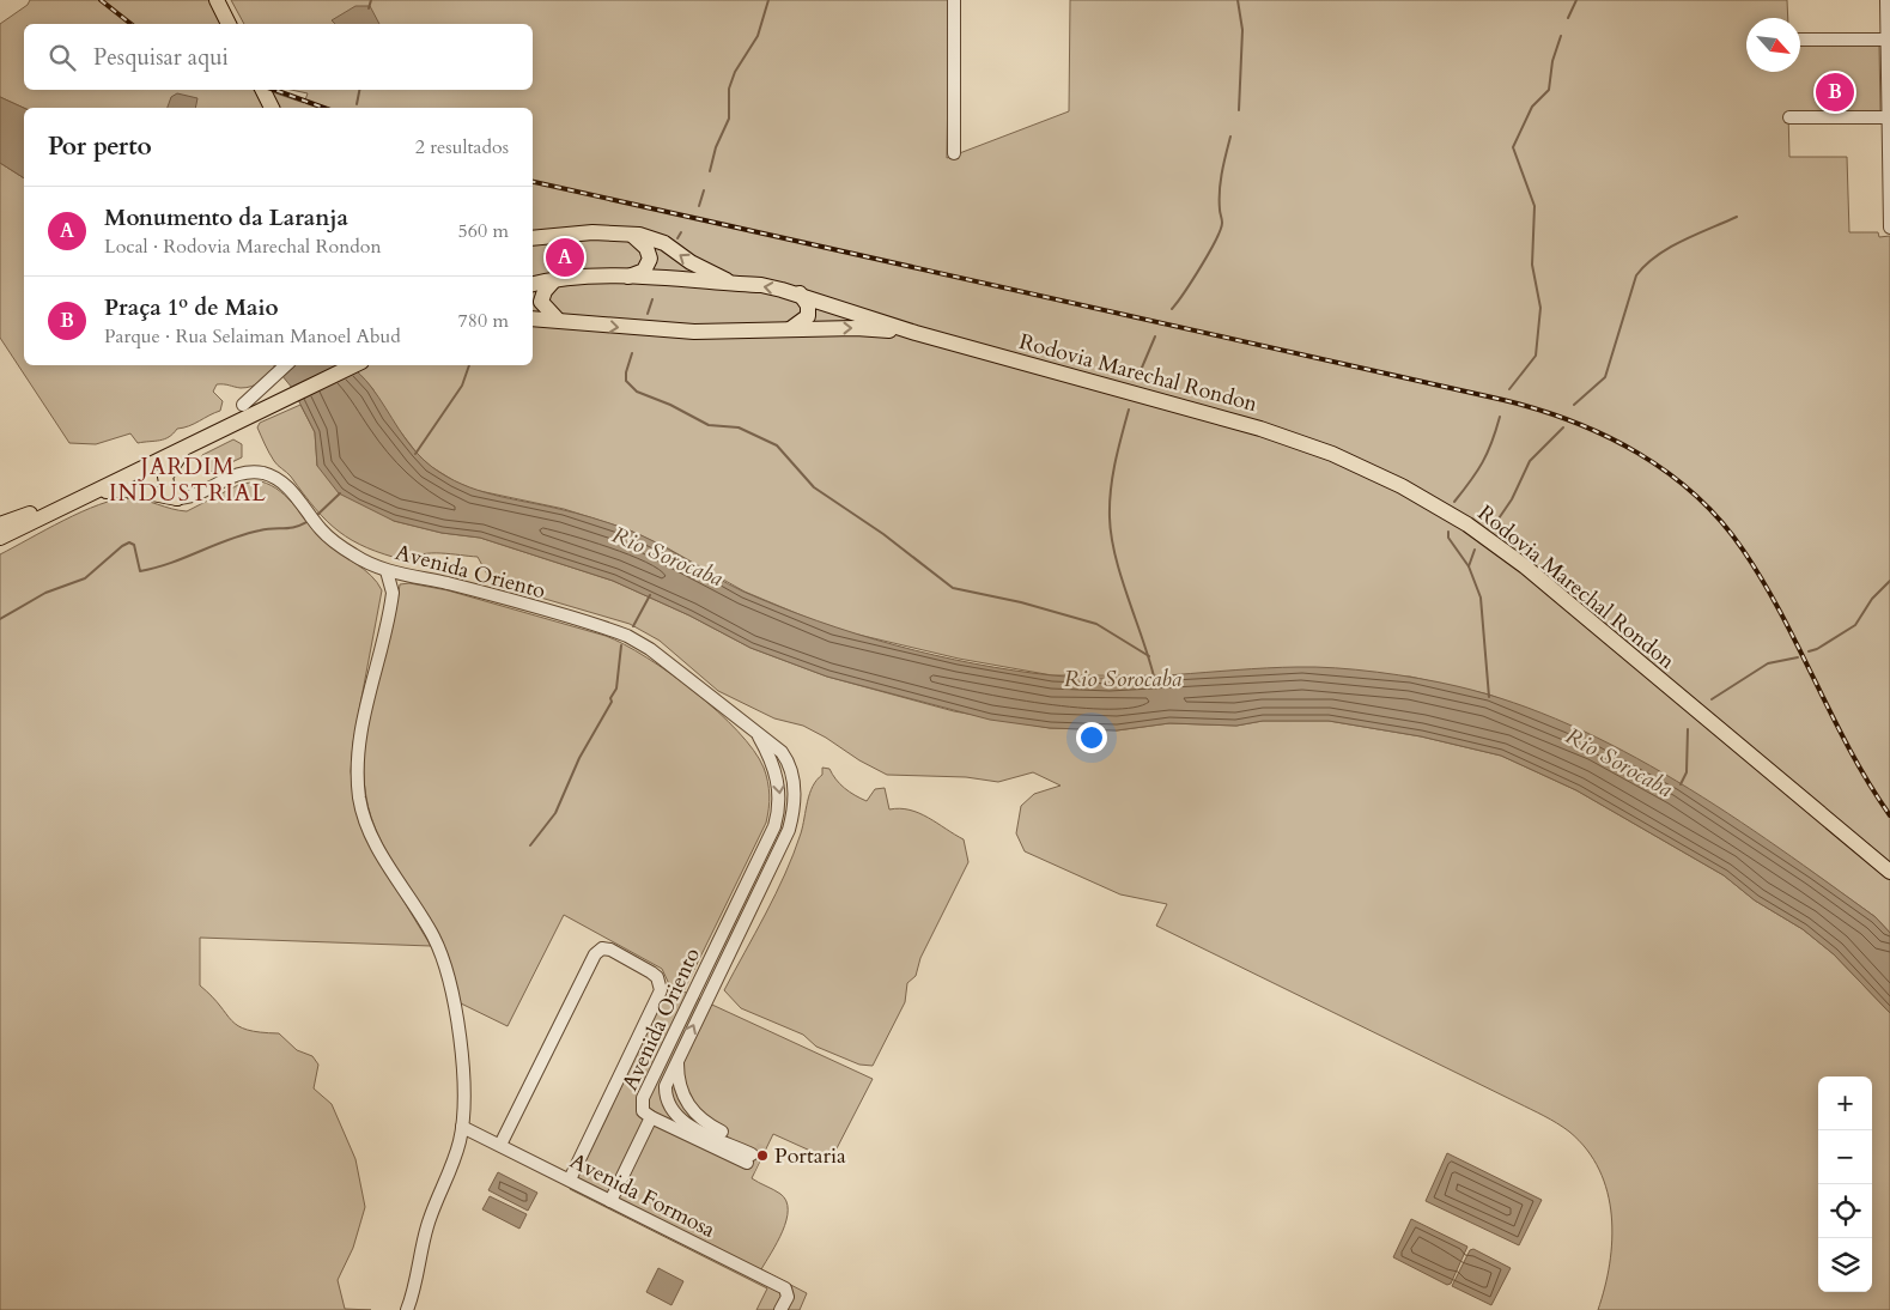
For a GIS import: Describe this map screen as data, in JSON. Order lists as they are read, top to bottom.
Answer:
{
  "streets": {
    "main road": ["Rodovia Marechal Rondon"],
    "street": ["Avenida Oriento", "Avenida Formosa"]
  },
  "districts": ["JARDIM INDUSTRIAL"],
  "water": ["Rio Sorocaba"],
  "places": ["Portaria"],
  "north": "bottom right",
  "page": {
    "search": "Pesquisar aqui",
    "pins": ["B", "A"],
    "heading": ["Por perto", "2 resultados"],
    "list": [
      {
        "mark": "A",
        "name": "Monumento da Laranja",
        "note": "Local · Rodovia Marechal Rondon",
        "value": "560 m"
      },
      {
        "mark": "B",
        "name": "Praça 1º de Maio",
        "note": "Parque · Rua Selaiman Manoel Abud",
        "value": "780 m"
      }
    ],
    "map_buttons": ["+", "−"]
  }
}
